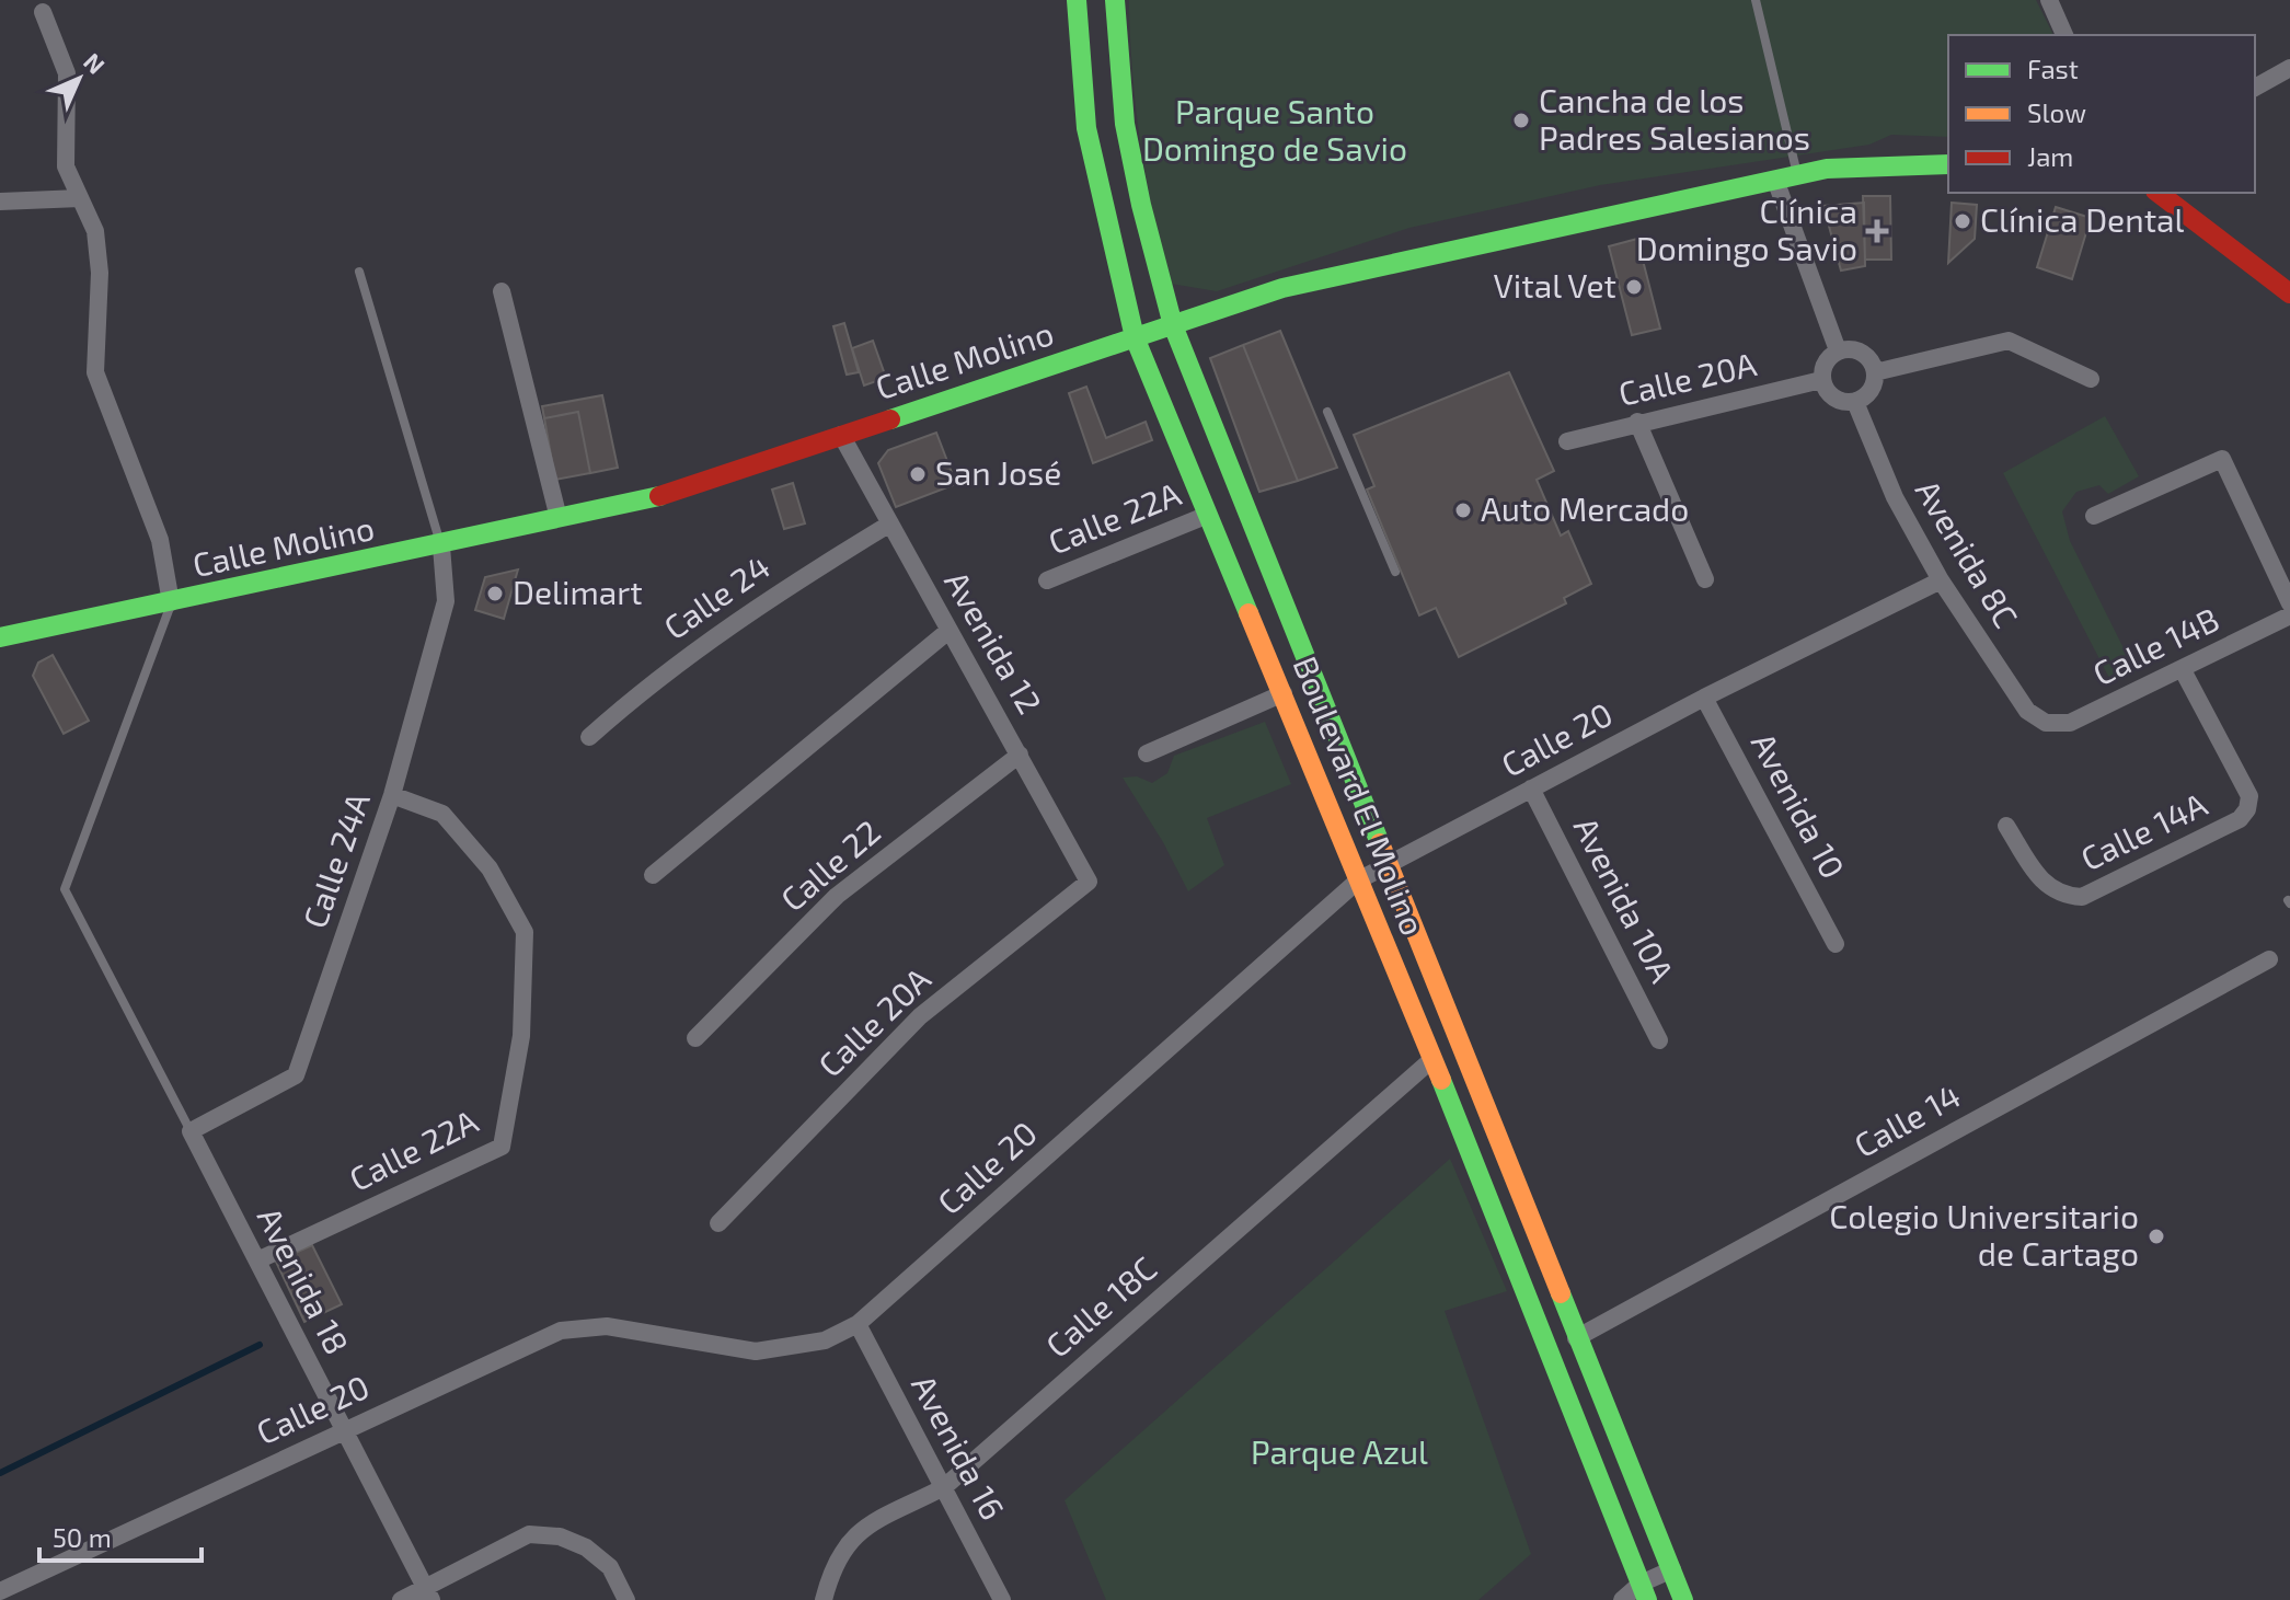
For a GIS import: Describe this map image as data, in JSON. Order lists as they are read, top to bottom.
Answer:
{
  "streets": {
    "street": [
      "Calle Molino",
      "Calle 20A",
      "Calle 22A",
      "Avenida 8C",
      "Calle 24",
      "Avenida 12",
      "Calle 14B",
      "Calle 20",
      "Boulevard El Molino",
      "Avenida 10",
      "Calle 14A",
      "Calle 24A",
      "Calle 22",
      "Avenida 10A",
      "Calle 14",
      "Avenida 18",
      "Calle 18C",
      "Avenida 16"
    ]
  },
  "crossings": [
    ["Calle Molino", "Avenida 12"],
    ["Calle Molino", "Boulevard El Molino"],
    ["Calle Molino", "Calle 24A"],
    ["Calle 20A", "Avenida 8C"],
    ["Calle 20A", "Avenida 12"],
    ["Calle 22A", "Boulevard El Molino"],
    ["Calle 22A", "Calle 24A"],
    ["Calle 22A", "Avenida 18"],
    ["Avenida 8C", "Calle 14B"],
    ["Avenida 8C", "Calle 20"],
    ["Calle 24", "Avenida 12"],
    ["Avenida 12", "Calle 22"],
    ["Calle 14B", "Calle 14A"],
    ["Calle 20", "Boulevard El Molino"],
    ["Calle 20", "Avenida 10"],
    ["Calle 20", "Avenida 10A"],
    ["Calle 20", "Avenida 18"],
    ["Calle 20", "Avenida 16"],
    ["Boulevard El Molino", "Calle 14"],
    ["Boulevard El Molino", "Calle 18C"],
    ["Calle 24A", "Avenida 18"],
    ["Calle 18C", "Avenida 16"]
  ],
  "parks": ["Parque Santo Domingo de Savio", "Parque Azul"],
  "places": {
    "other": [
      "Cancha de los Padres Salesianos",
      "Clínica Dental",
      "Vital Vet",
      "San José",
      "Auto Mercado",
      "Delimart",
      "Colegio Universitario de Cartago"
    ],
    "health": ["Clínica Domingo Savio"]
  },
  "legend": ["Fast", "Slow", "Jam"],
  "scale_bar": "50 m",
  "north": "top right"
}
